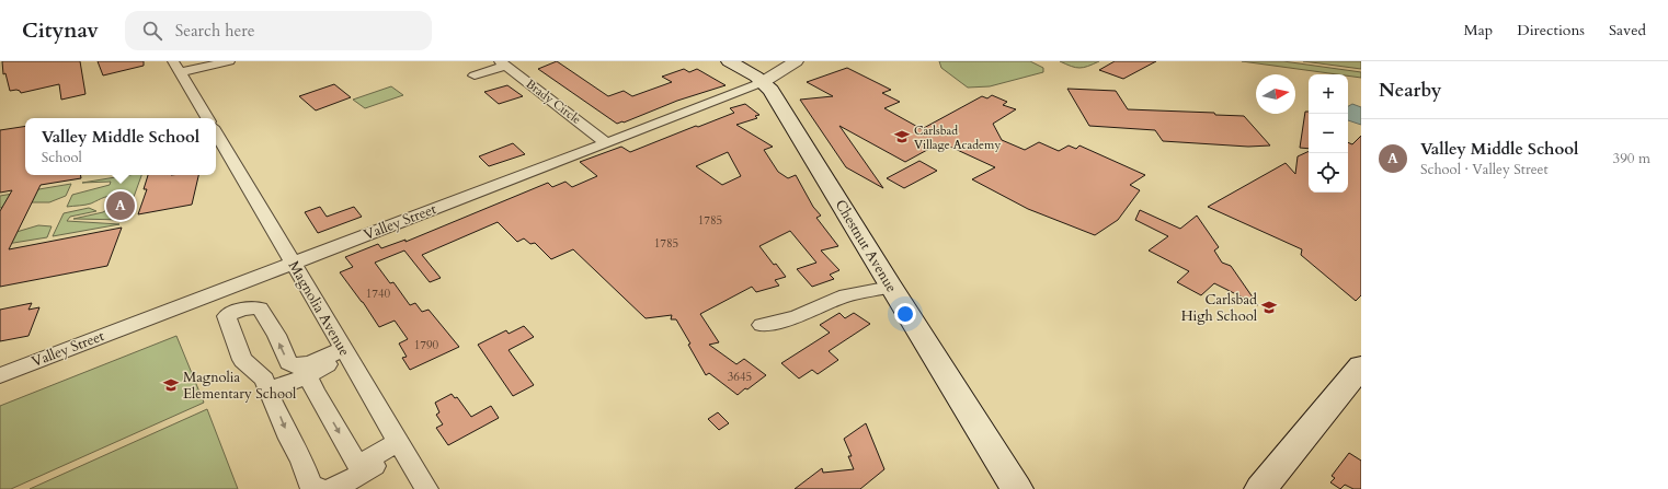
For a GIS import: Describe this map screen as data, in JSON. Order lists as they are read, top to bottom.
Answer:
{
  "streets": {
    "main road": ["Chestnut Avenue"],
    "street": ["Brady Circle", "Valley Street", "Magnolia Avenue"]
  },
  "crossings": [
    ["Brady Circle", "Valley Street"],
    ["Valley Street", "Chestnut Avenue"],
    ["Valley Street", "Magnolia Avenue"]
  ],
  "places": {
    "school or university": ["Carlsbad Village Academy", "Carlsbad High School", "Magnolia Elementary School"]
  },
  "house_numbers": [
    "1785",
    "1785",
    "1740",
    "1790",
    "3645"
  ],
  "north": "right",
  "page": {
    "header": "Citynav",
    "search": "Search here",
    "nav": ["Map", "Directions", "Saved"],
    "heading": "Nearby",
    "map_buttons": ["+", "−"],
    "popup": ["Valley Middle School", "School"],
    "list": [
      {
        "mark": "A",
        "name": "Valley Middle School",
        "note": "School · Valley Street",
        "value": "390 m"
      }
    ],
    "pins": "A"
  }
}
